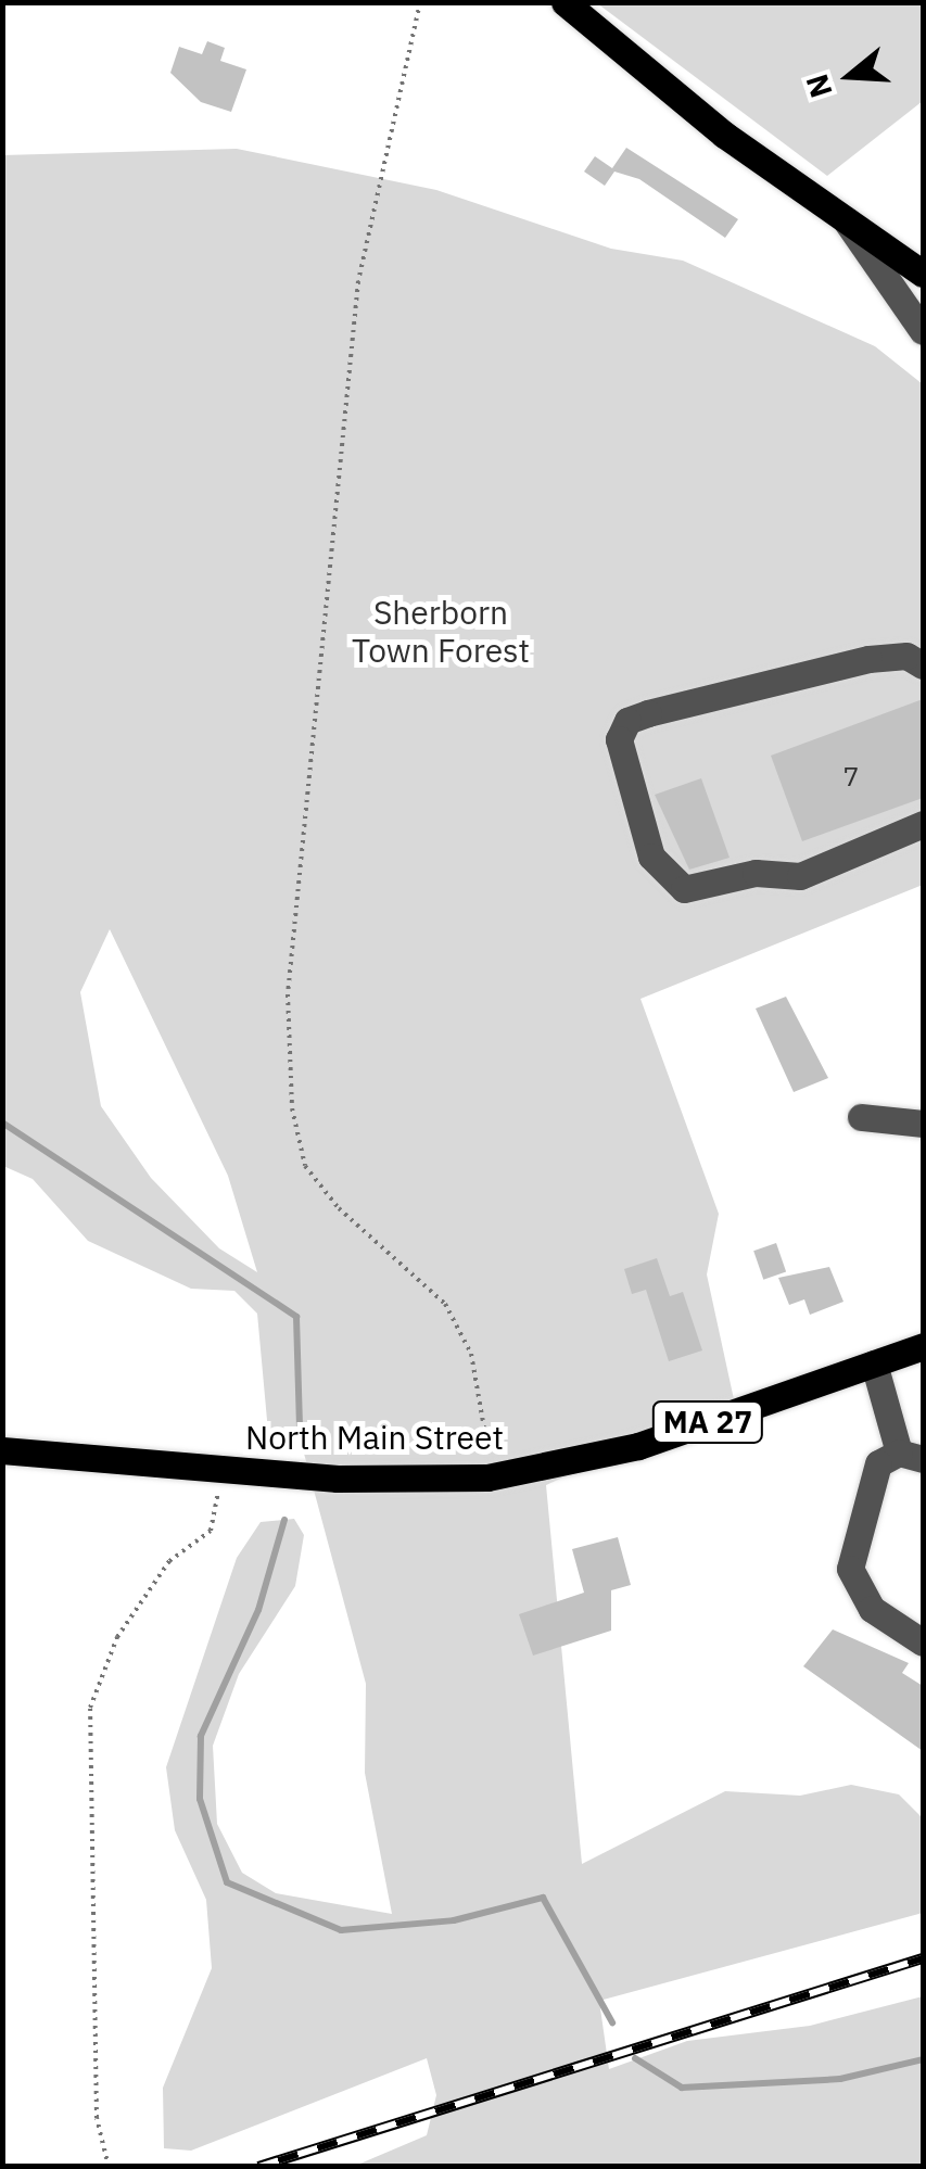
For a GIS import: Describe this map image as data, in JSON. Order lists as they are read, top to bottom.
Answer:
{
  "streets": {
    "main road": ["MA 27", "North Main Street"]
  },
  "parks": ["Sherborn Town Forest"],
  "house_numbers": ["7"],
  "north": "left"
}
